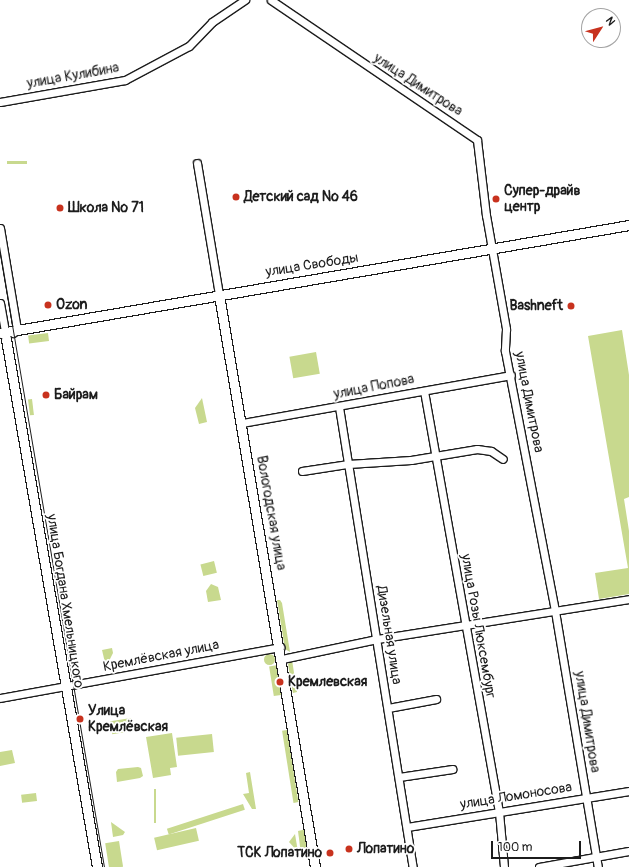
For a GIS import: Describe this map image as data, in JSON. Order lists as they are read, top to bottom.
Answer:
{
  "streets": {
    "main road": ["улица Свободы", "Вологодская улица", "улица Богдана Хмельницкого"],
    "street": [
      "улица Кулибина",
      "улица Димитрова",
      "улица Попова",
      "улица Розы Люксембург",
      "Дизельная улица",
      "Кремлёвская улица",
      "улица Ломоносова"
    ]
  },
  "crossings": [
    ["улица Димитрова", "улица Свободы"],
    ["улица Димитрова", "улица Попова"],
    ["улица Димитрова", "улица Ломоносова"],
    ["улица Свободы", "Вологодская улица"],
    ["улица Свободы", "улица Богдана Хмельницкого"],
    ["улица Попова", "Вологодская улица"],
    ["улица Попова", "улица Розы Люксембург"],
    ["улица Попова", "Дизельная улица"],
    ["Вологодская улица", "Кремлёвская улица"],
    ["улица Богдана Хмельницкого", "Кремлёвская улица"],
    ["улица Розы Люксембург", "улица Ломоносова"],
    ["Дизельная улица", "улица Ломоносова"]
  ],
  "places": [
    "Детский сад № 46",
    "Супер-драйв центр",
    "Школа № 71",
    "Ozon",
    "Bashneft",
    "Байрам",
    "Кремлевская",
    "Улица Кремлёвская",
    "Лопатино",
    "ТСК Лопатино"
  ],
  "scale_bar": "100 m",
  "north": "top right"
}
